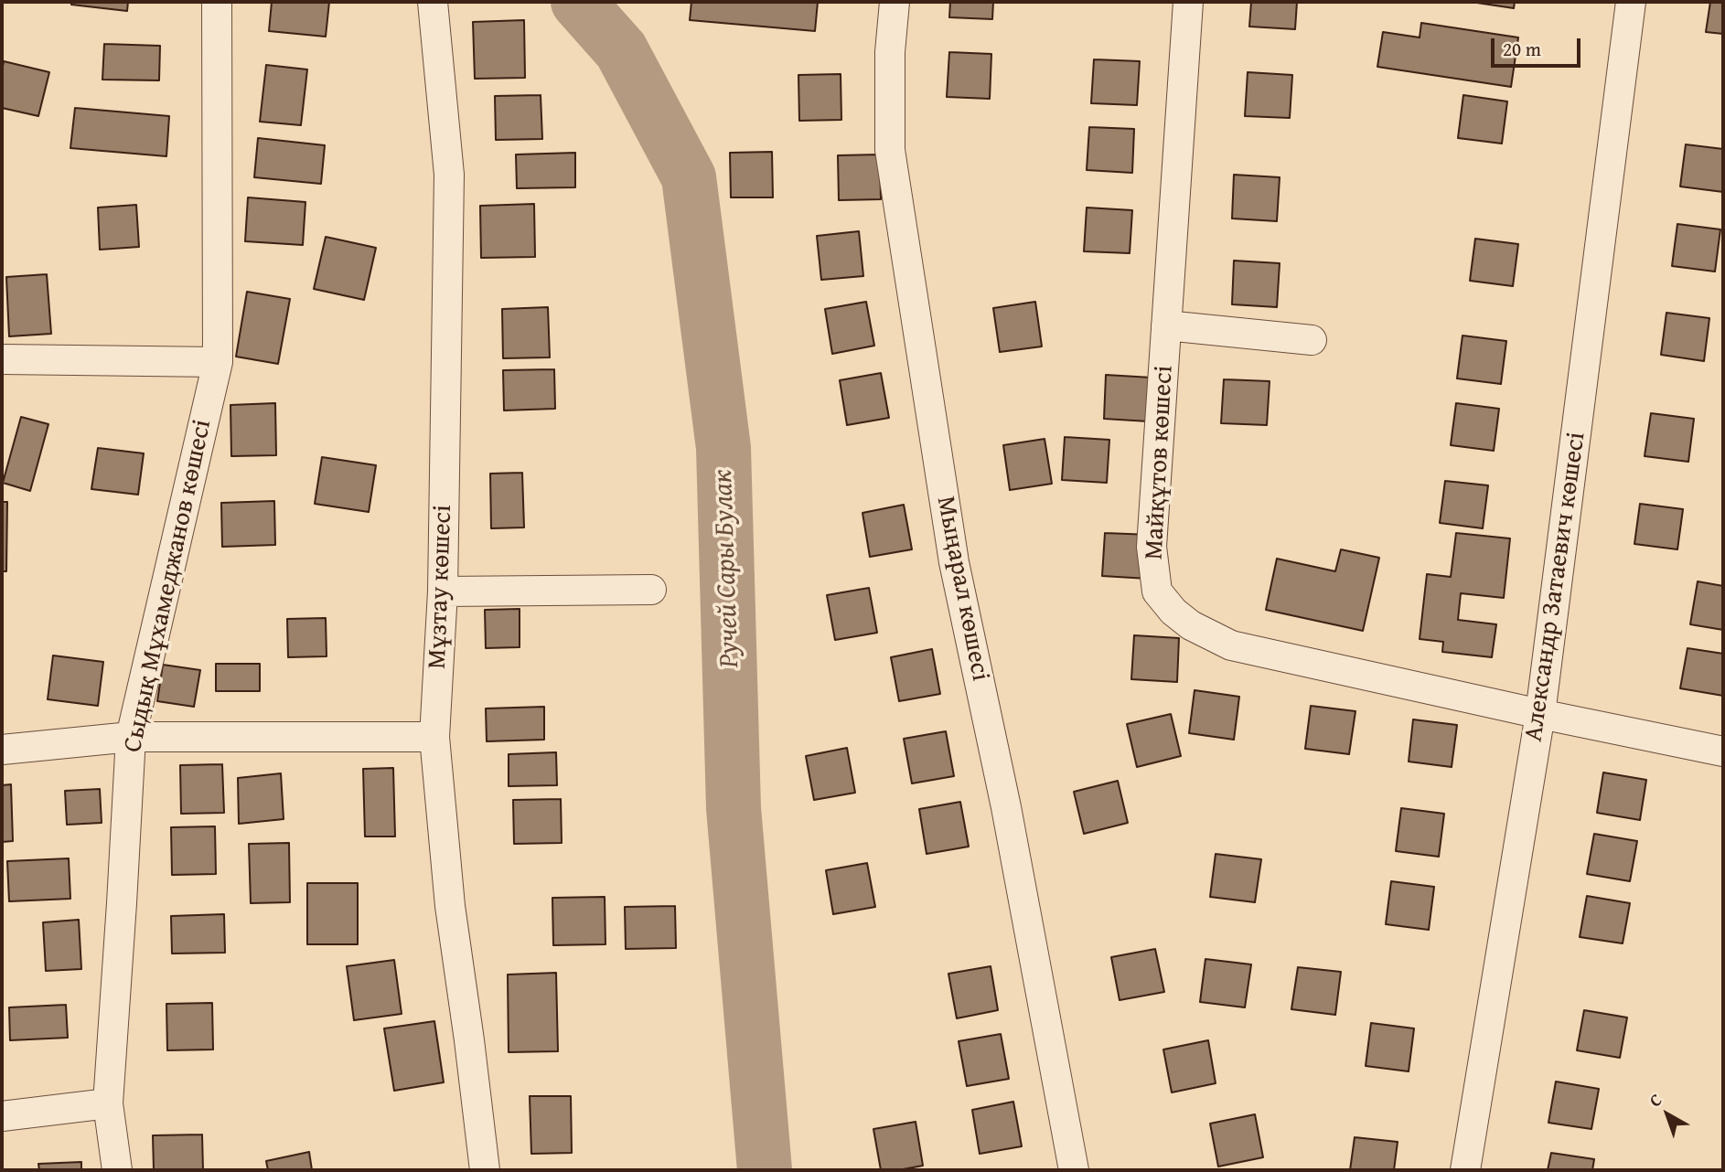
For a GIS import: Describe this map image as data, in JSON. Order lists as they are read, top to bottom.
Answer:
{
  "streets": {
    "street": [
      "Майқұтов көшесі",
      "Сыдық Мұхамеджанов көшесі",
      "Мұзтау көшесі",
      "Александр Затаевич көшесі",
      "Мыңарал көшесі"
    ]
  },
  "crossings": [
    ["Майқұтов көшесі", "Александр Затаевич көшесі"]
  ],
  "water": ["Ручей Сары Булак"],
  "scale_bar": "20 m",
  "north": "top left"
}
